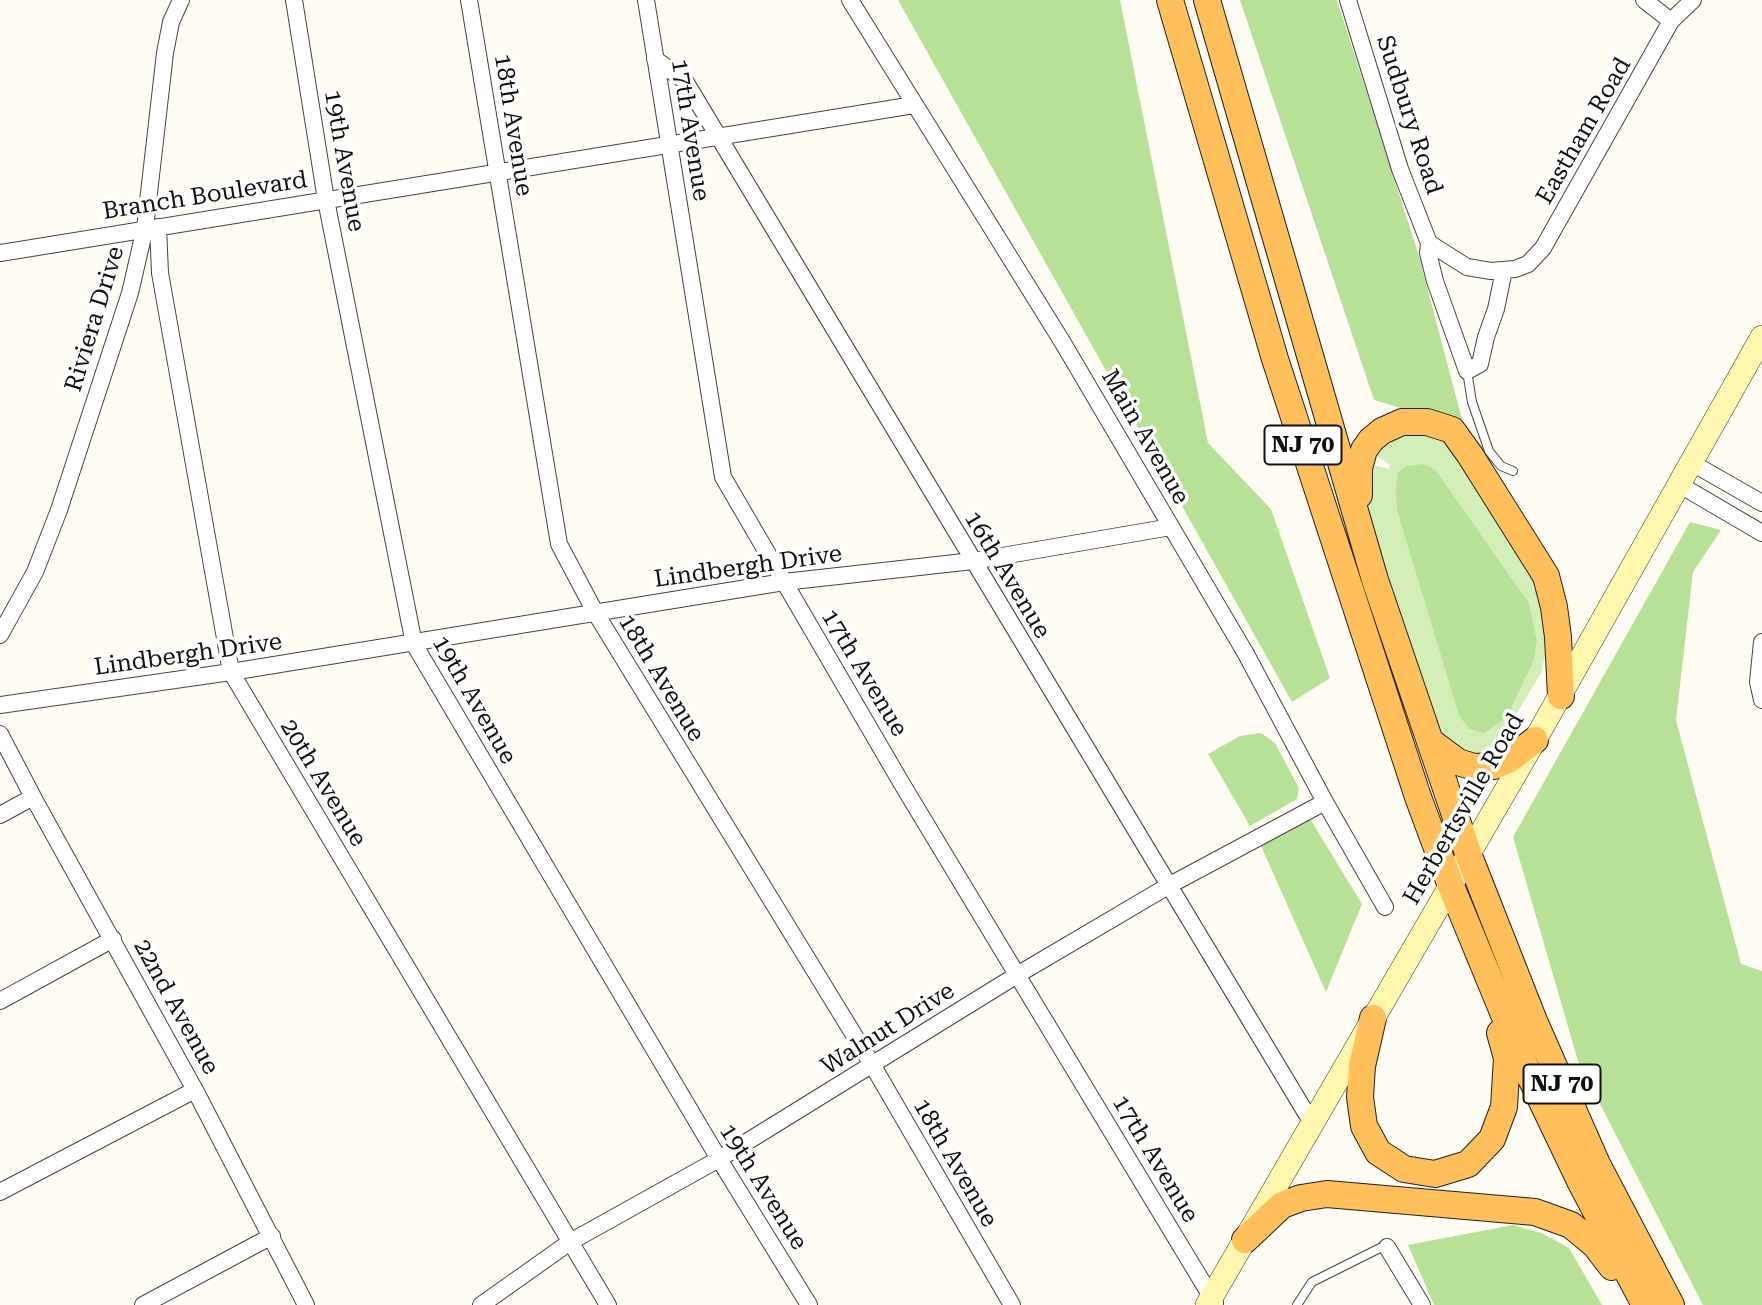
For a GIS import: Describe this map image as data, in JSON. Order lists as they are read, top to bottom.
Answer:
{
  "streets": {
    "highway": ["NJ 70"],
    "main road": ["Herbertsville Road"],
    "street": [
      "Sudbury Road",
      "18th Avenue",
      "17th Avenue",
      "Eastham Road",
      "19th Avenue",
      "Branch Boulevard",
      "Riviera Drive",
      "Main Avenue",
      "Lindbergh Drive",
      "16th Avenue",
      "20th Avenue",
      "22nd Avenue",
      "Walnut Drive"
    ]
  },
  "crossings": [
    ["18th Avenue", "Branch Boulevard"],
    ["18th Avenue", "Lindbergh Drive"],
    ["18th Avenue", "Walnut Drive"],
    ["17th Avenue", "Branch Boulevard"],
    ["17th Avenue", "Lindbergh Drive"],
    ["17th Avenue", "16th Avenue"],
    ["17th Avenue", "Herbertsville Road"],
    ["17th Avenue", "Walnut Drive"],
    ["19th Avenue", "Branch Boulevard"],
    ["19th Avenue", "Lindbergh Drive"],
    ["19th Avenue", "Walnut Drive"],
    ["Branch Boulevard", "Riviera Drive"],
    ["Branch Boulevard", "Main Avenue"],
    ["Branch Boulevard", "16th Avenue"],
    ["Branch Boulevard", "20th Avenue"],
    ["Riviera Drive", "20th Avenue"],
    ["Main Avenue", "Lindbergh Drive"],
    ["Main Avenue", "Walnut Drive"],
    ["NJ 70", "Herbertsville Road"],
    ["Lindbergh Drive", "16th Avenue"],
    ["Lindbergh Drive", "20th Avenue"],
    ["16th Avenue", "Herbertsville Road"],
    ["16th Avenue", "Walnut Drive"],
    ["20th Avenue", "Walnut Drive"]
  ]
}
